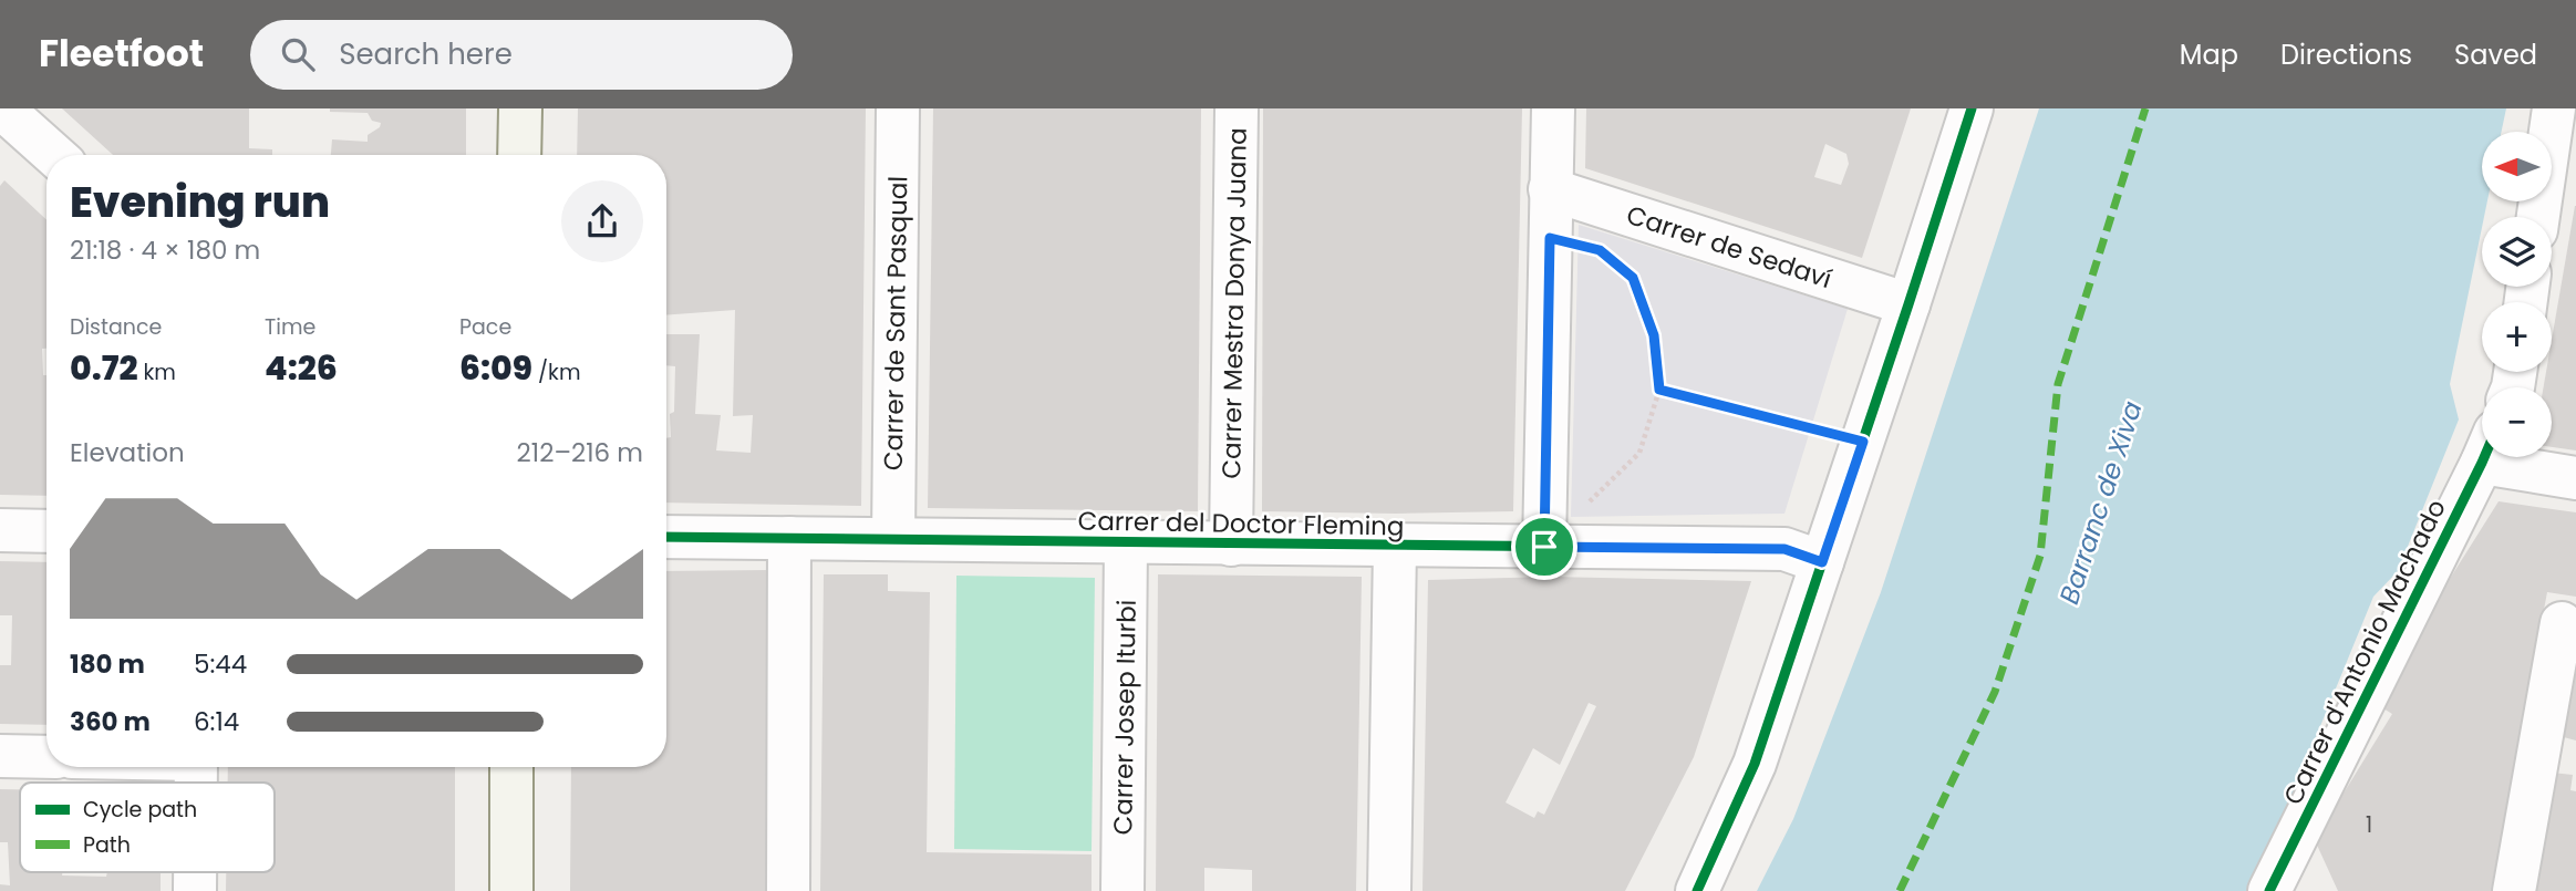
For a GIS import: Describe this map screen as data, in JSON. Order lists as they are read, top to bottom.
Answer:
{
  "streets": {
    "street": [
      "Carrer de Sedaví",
      "Carrer Mestra Donya Juana",
      "Carrer de Sant Pasqual",
      "Carrer del Doctor Fleming",
      "Carrer d'Antonio Machado",
      "Carrer Josep Iturbi"
    ]
  },
  "crossings": [
    ["Carrer Mestra Donya Juana", "Carrer del Doctor Fleming"],
    ["Carrer de Sant Pasqual", "Carrer del Doctor Fleming"],
    ["Carrer del Doctor Fleming", "Carrer Josep Iturbi"]
  ],
  "water": ["Barranc de Xiva"],
  "house_numbers": ["1"],
  "legend": ["Cycle path", "Path"],
  "north": "left",
  "page": {
    "header": "Fleetfoot",
    "search": "Search here",
    "nav": ["Map", "Directions", "Saved"],
    "map_buttons": ["+", "−"],
    "heading": ["Evening run", "21:18 · 4 × 180 m"],
    "stats": [
      ["Distance", "0.72 km"],
      ["Time", "4:26"],
      ["Pace", "6:09 /km"]
    ],
    "chart": ["Elevation", "212–216 m"],
    "list": [
      {
        "name": "180 m",
        "note": "5:44"
      },
      {
        "name": "360 m",
        "note": "6:14"
      }
    ]
  }
}
